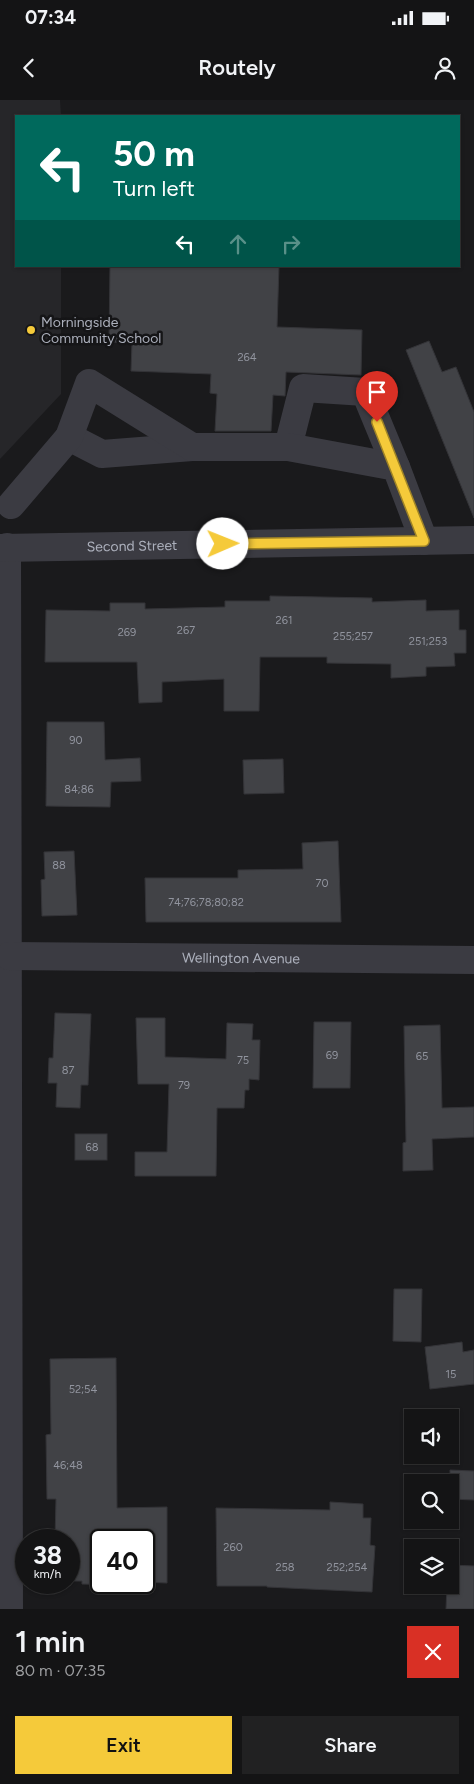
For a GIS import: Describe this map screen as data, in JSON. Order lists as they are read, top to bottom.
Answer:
{
  "streets": {
    "street": ["Second Street", "Wellington Avenue"]
  },
  "places": ["Morningside Community School"],
  "house_numbers": [
    "264",
    "261",
    "267",
    "269",
    "255;257",
    "251;253",
    "90",
    "84;86",
    "88",
    "70",
    "74;76;78;80;82",
    "69",
    "65",
    "75",
    "87",
    "79",
    "68",
    "15",
    "52;54",
    "46;48",
    "260",
    "258",
    "252;254"
  ],
  "page": {
    "status": "07:34",
    "header": "Routely",
    "turn": ["50 m", "Turn left"],
    "speed": "38 km/h",
    "limit": "40",
    "heading": ["1 min", "80 m · 07:35"],
    "buttons": ["Exit", "Share"]
  }
}
